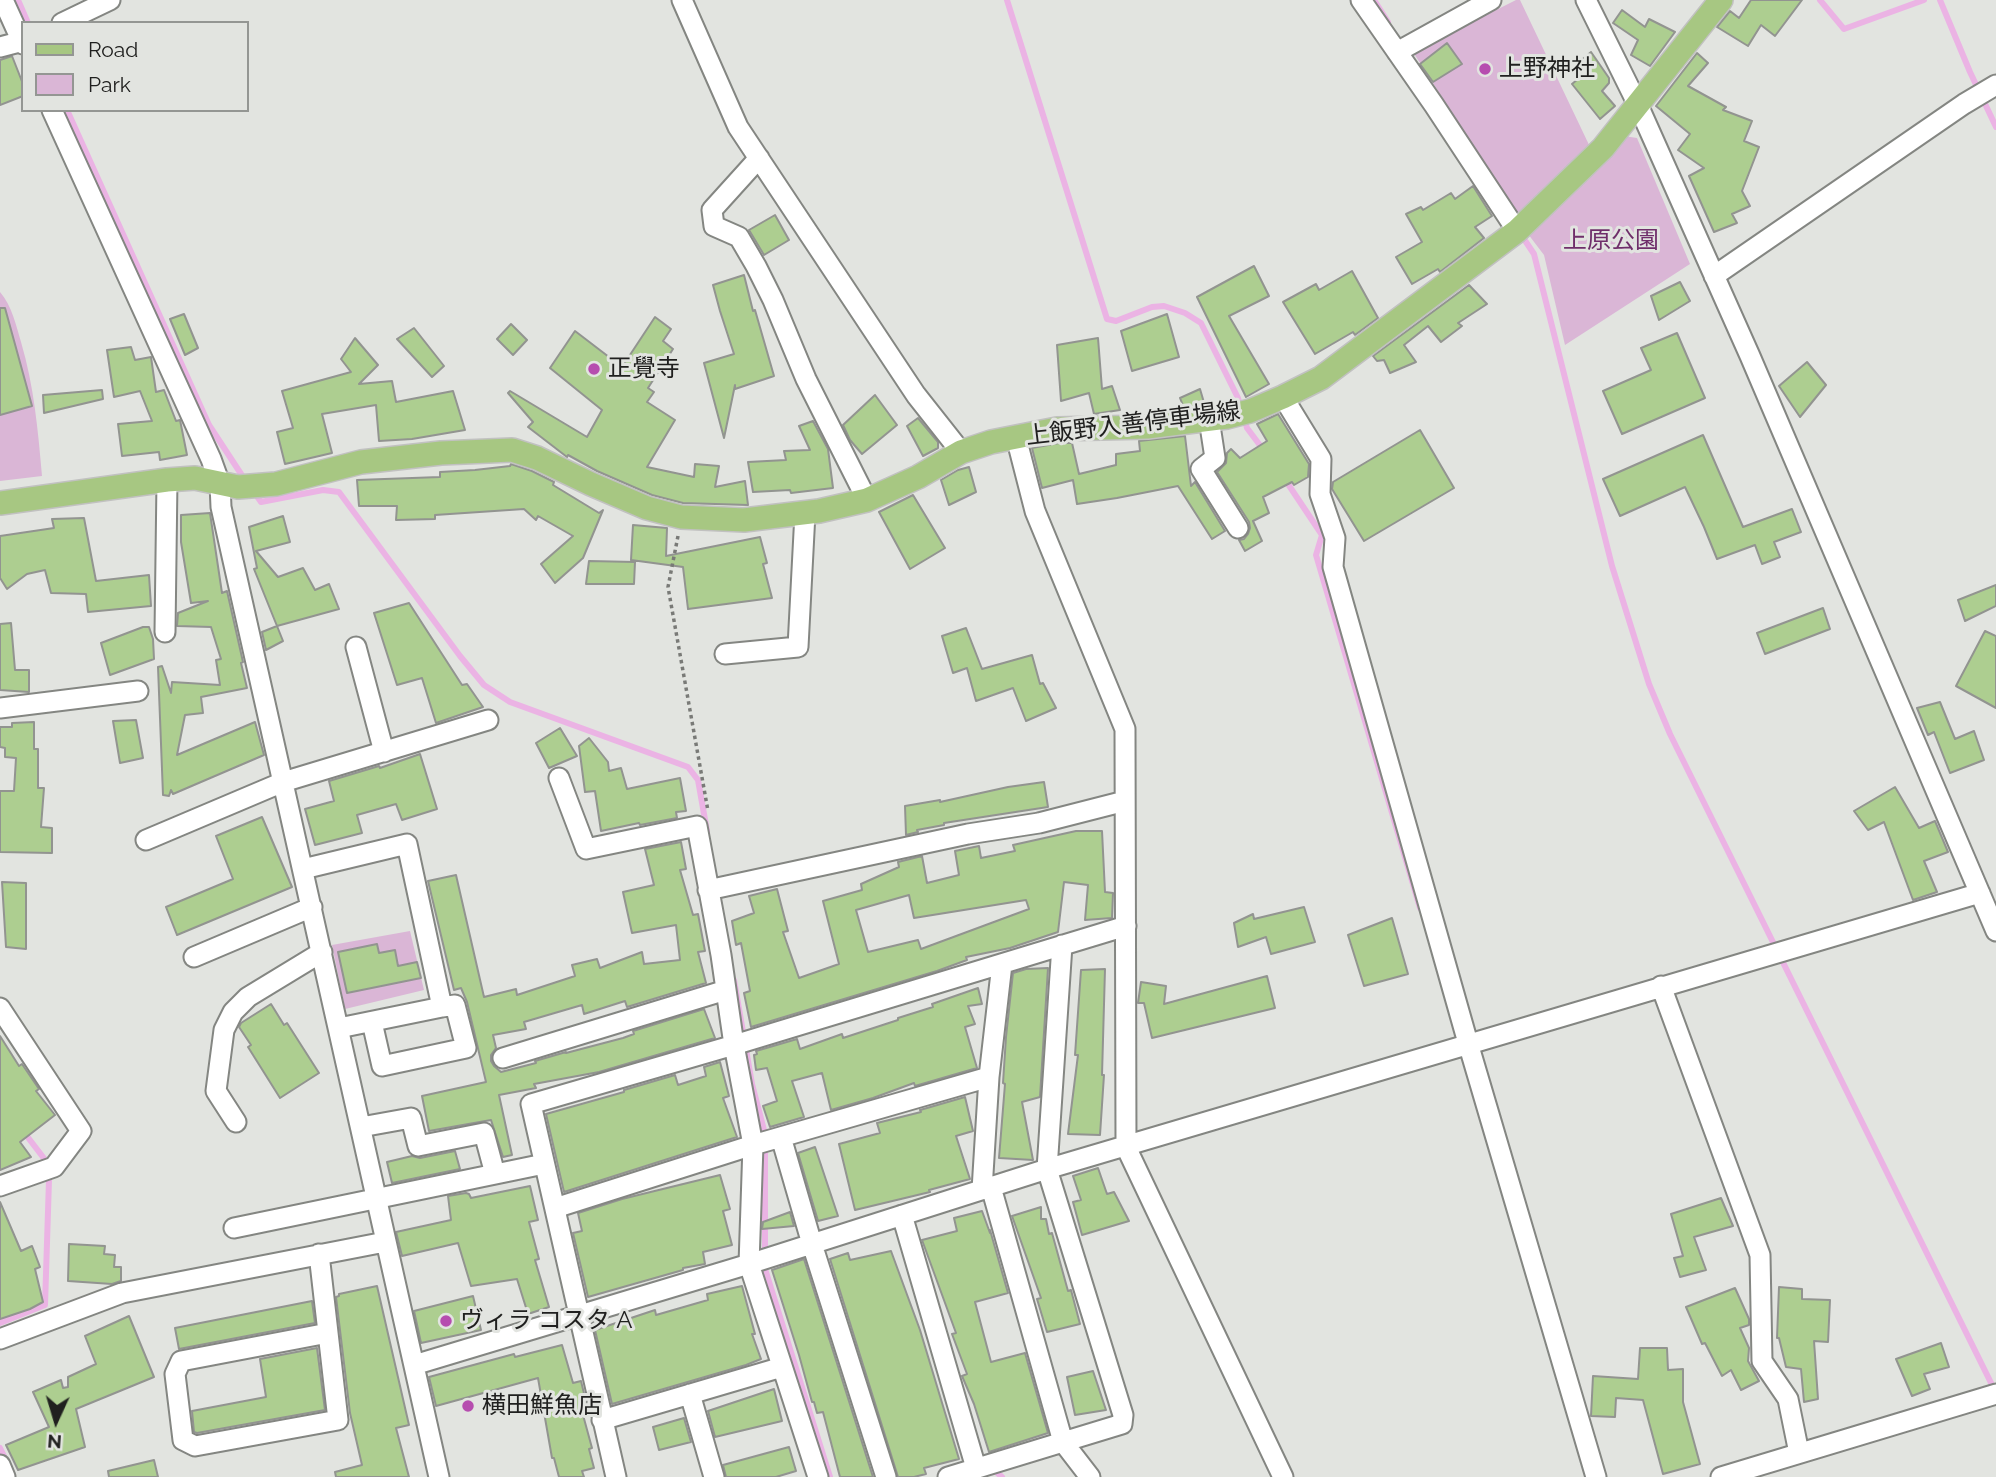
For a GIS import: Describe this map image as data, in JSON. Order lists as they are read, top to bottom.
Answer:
{
  "streets": {
    "main road": ["上飯野入善停車場線"]
  },
  "parks": ["上原公園"],
  "places": [
    "上野神社",
    "正覺寺",
    "ヴィラ コスタ A",
    "横田鮮魚店"
  ],
  "legend": ["Road", "Park"],
  "north": "bottom"
}
